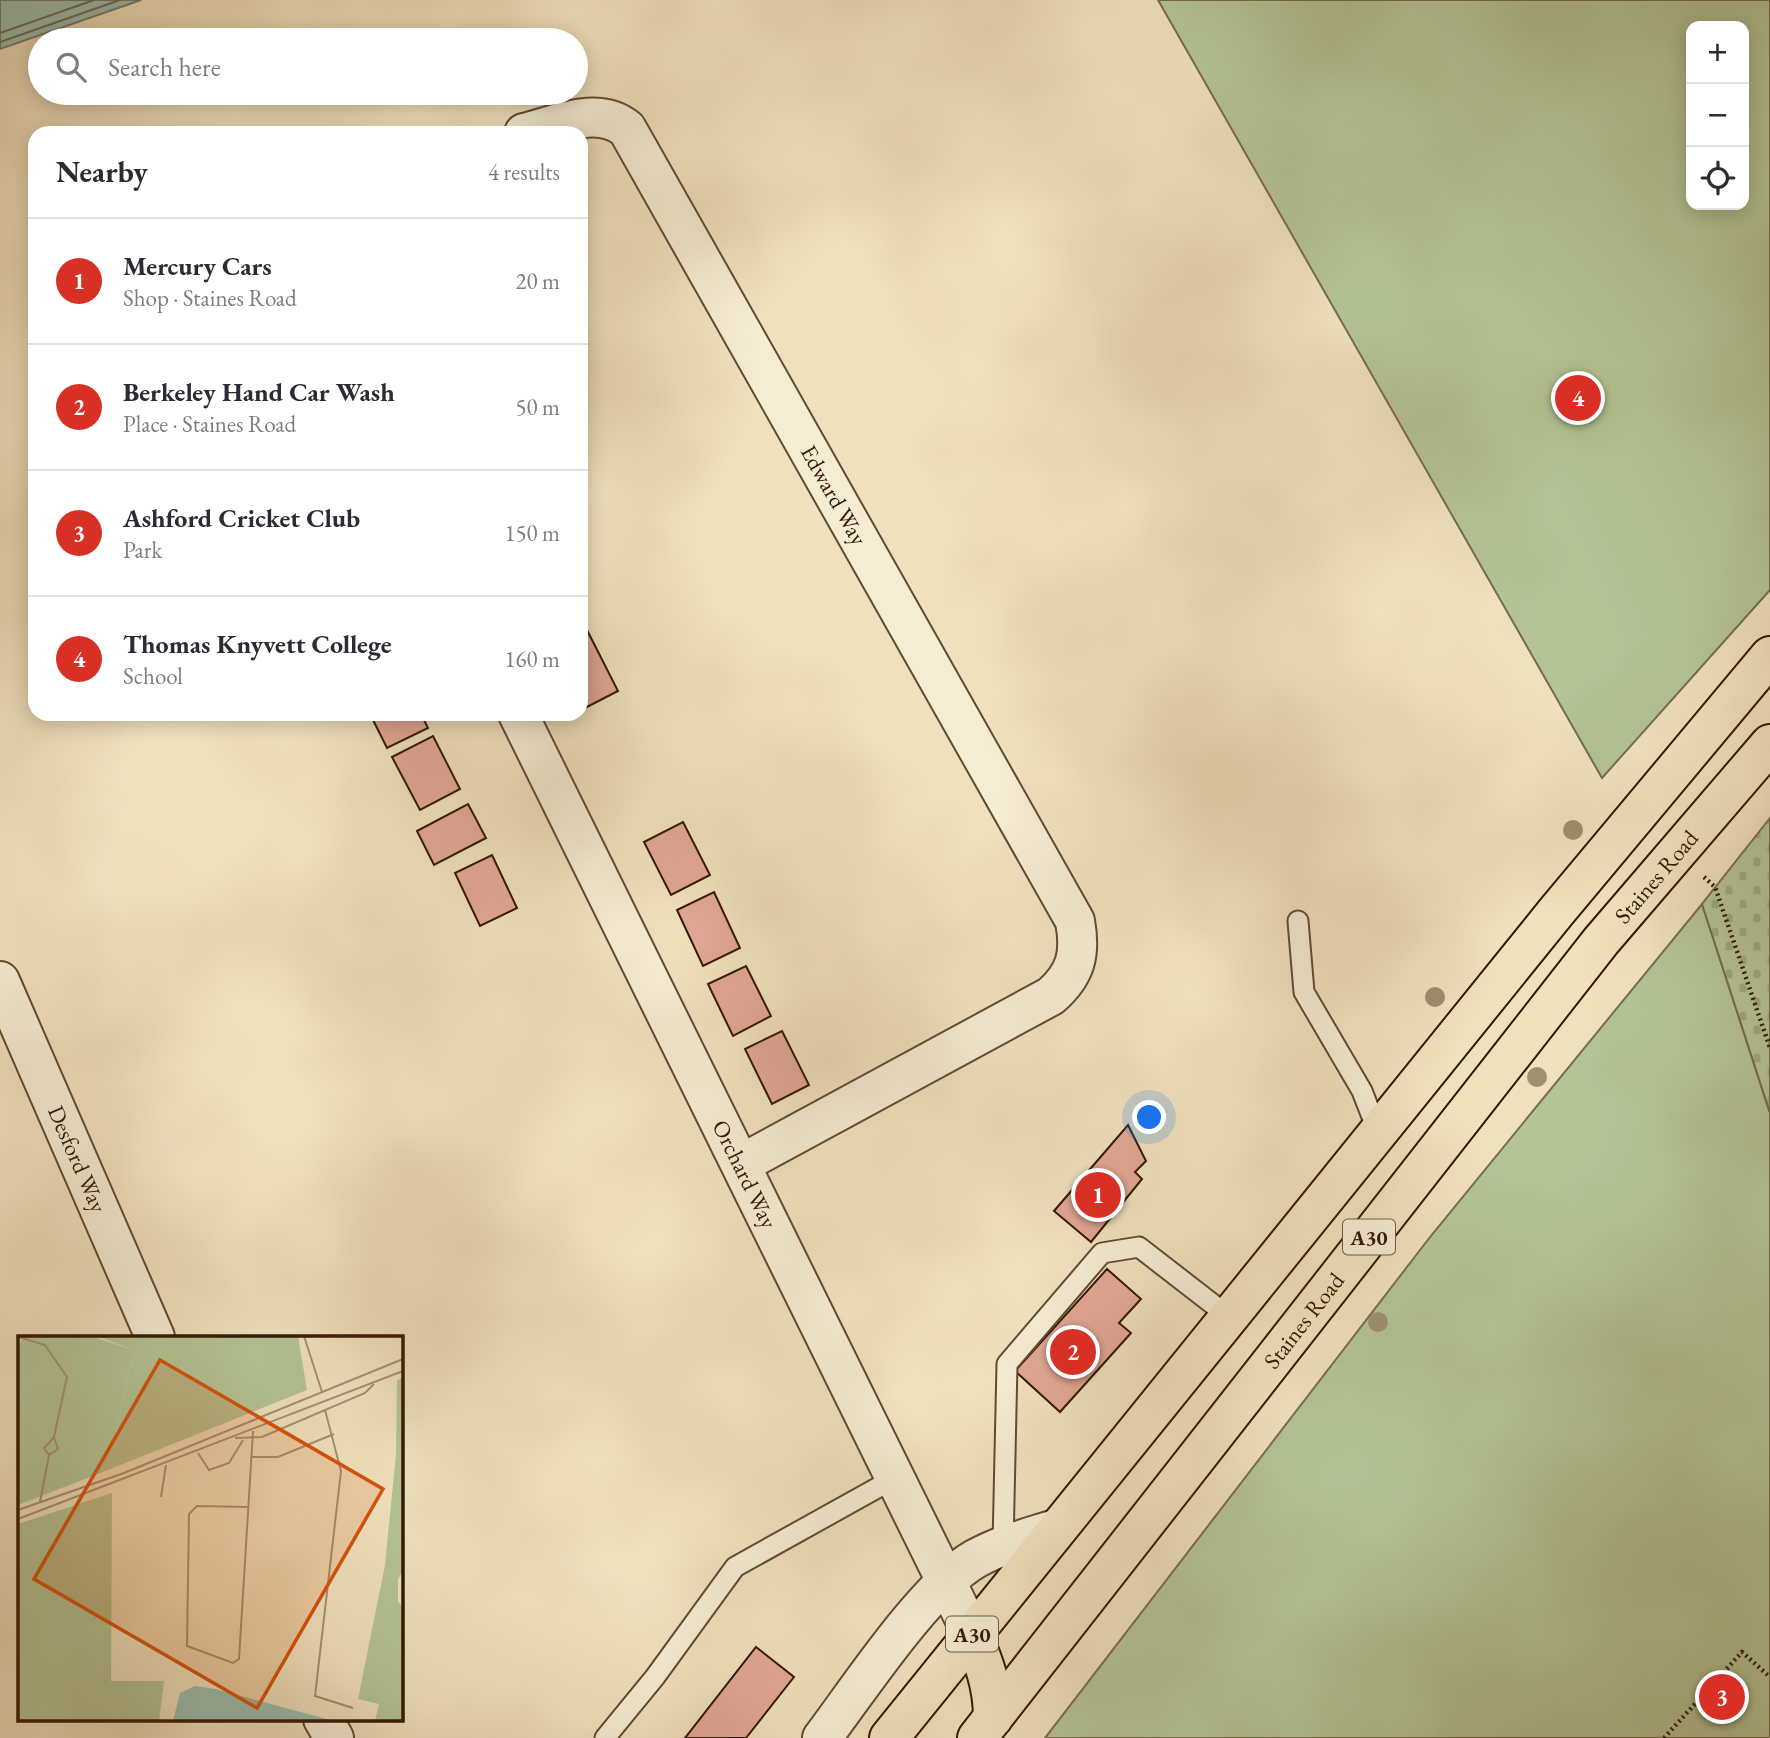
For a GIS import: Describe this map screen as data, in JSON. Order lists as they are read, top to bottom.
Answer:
{
  "streets": {
    "highway": ["Staines Road", "A30"],
    "street": ["Edward Way", "Desford Way", "Orchard Way"]
  },
  "crossings": [
    ["Edward Way", "Orchard Way"],
    ["Orchard Way", "A30"]
  ],
  "page": {
    "map_buttons": ["+", "−"],
    "search": "Search here",
    "heading": ["Nearby", "4 results"],
    "list": [
      {
        "mark": "1",
        "name": "Mercury Cars",
        "note": "Shop · Staines Road",
        "value": "20 m"
      },
      {
        "mark": "2",
        "name": "Berkeley Hand Car Wash",
        "note": "Place · Staines Road",
        "value": "50 m"
      },
      {
        "mark": "3",
        "name": "Ashford Cricket Club",
        "note": "Park",
        "value": "150 m"
      },
      {
        "mark": "4",
        "name": "Thomas Knyvett College",
        "note": "School",
        "value": "160 m"
      }
    ],
    "pins": [
      "4",
      "1",
      "2",
      "3"
    ]
  }
}
